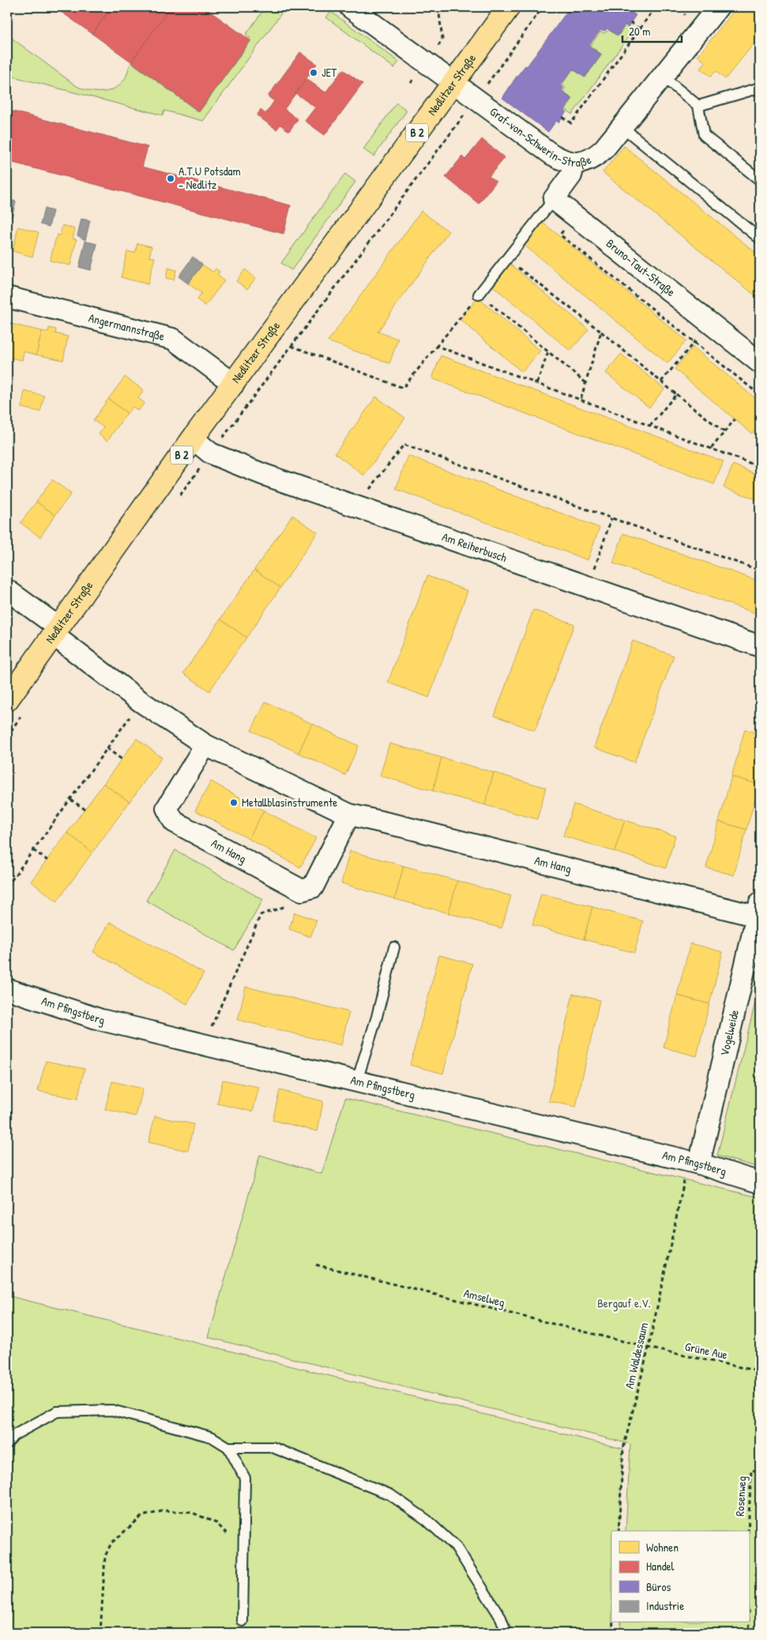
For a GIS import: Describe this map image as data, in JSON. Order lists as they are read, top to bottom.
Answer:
{
  "streets": {
    "main road": ["Nedlitzer Straße", "B 2"],
    "street": [
      "Graf-von-Schwerin-Straße",
      "Bruno-Taut-Straße",
      "Angermannstraße",
      "Am Reiherbusch",
      "Am Hang",
      "Am Pfingstberg",
      "Vogelweide"
    ],
    "path": [
      "Amselweg",
      "Grüne Aue",
      "Am Waldessaum",
      "Rosenweg"
    ]
  },
  "crossings": [
    ["Nedlitzer Straße", "Graf-von-Schwerin-Straße"],
    ["Nedlitzer Straße", "Angermannstraße"],
    ["Nedlitzer Straße", "Am Reiherbusch"],
    ["Nedlitzer Straße", "Am Hang"],
    ["Am Hang", "Vogelweide"],
    ["Am Pfingstberg", "Vogelweide"],
    ["Am Pfingstberg", "Am Waldessaum"],
    ["Vogelweide", "Am Waldessaum"],
    ["Amselweg", "Grüne Aue"],
    ["Amselweg", "Am Waldessaum"],
    ["Grüne Aue", "Am Waldessaum"]
  ],
  "parks": ["Bergauf e.V."],
  "places": ["JET", "A.T.U Potsdam - Nedlitz", "Metallblasinstrumente"],
  "legend": [
    "Wohnen",
    "Handel",
    "Büros",
    "Industrie"
  ],
  "scale_bar": "20 m"
}
